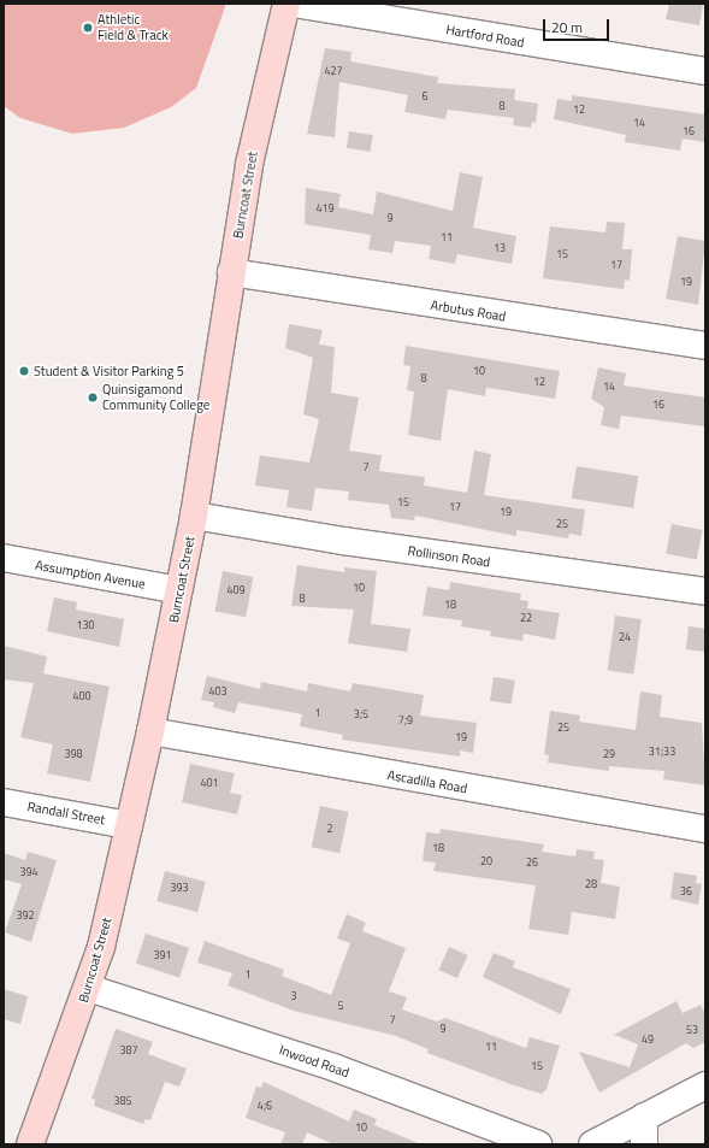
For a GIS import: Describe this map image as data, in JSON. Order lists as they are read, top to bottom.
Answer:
{
  "streets": {
    "main road": ["Burncoat Street"],
    "street": [
      "Hartford Road",
      "Arbutus Road",
      "Rollinson Road",
      "Assumption Avenue",
      "Ascadilla Road",
      "Randall Street",
      "Inwood Road"
    ]
  },
  "crossings": [
    ["Burncoat Street", "Arbutus Road"],
    ["Burncoat Street", "Rollinson Road"],
    ["Burncoat Street", "Assumption Avenue"],
    ["Burncoat Street", "Ascadilla Road"],
    ["Burncoat Street", "Randall Street"],
    ["Burncoat Street", "Inwood Road"]
  ],
  "places": ["Athletic Field & Track", "Student & Visitor Parking 5", "Quinsigamond Community College"],
  "house_numbers": [
    "427",
    "6",
    "8",
    "12",
    "14",
    "16",
    "419",
    "9",
    "11",
    "13",
    "15",
    "17",
    "19",
    "10",
    "8",
    "12",
    "14",
    "16",
    "7",
    "15",
    "17",
    "19",
    "25",
    "10",
    "409",
    "8",
    "18",
    "22",
    "130",
    "24",
    "403",
    "400",
    "1",
    "3;5",
    "7;9",
    "25",
    "19",
    "31;33",
    "398",
    "29",
    "401",
    "2",
    "18",
    "20",
    "26",
    "394",
    "28",
    "393",
    "36",
    "392",
    "391",
    "1",
    "3",
    "5",
    "7",
    "9",
    "53",
    "49",
    "11",
    "387",
    "15",
    "385",
    "4;6",
    "10"
  ],
  "scale_bar": "20 m"
}
